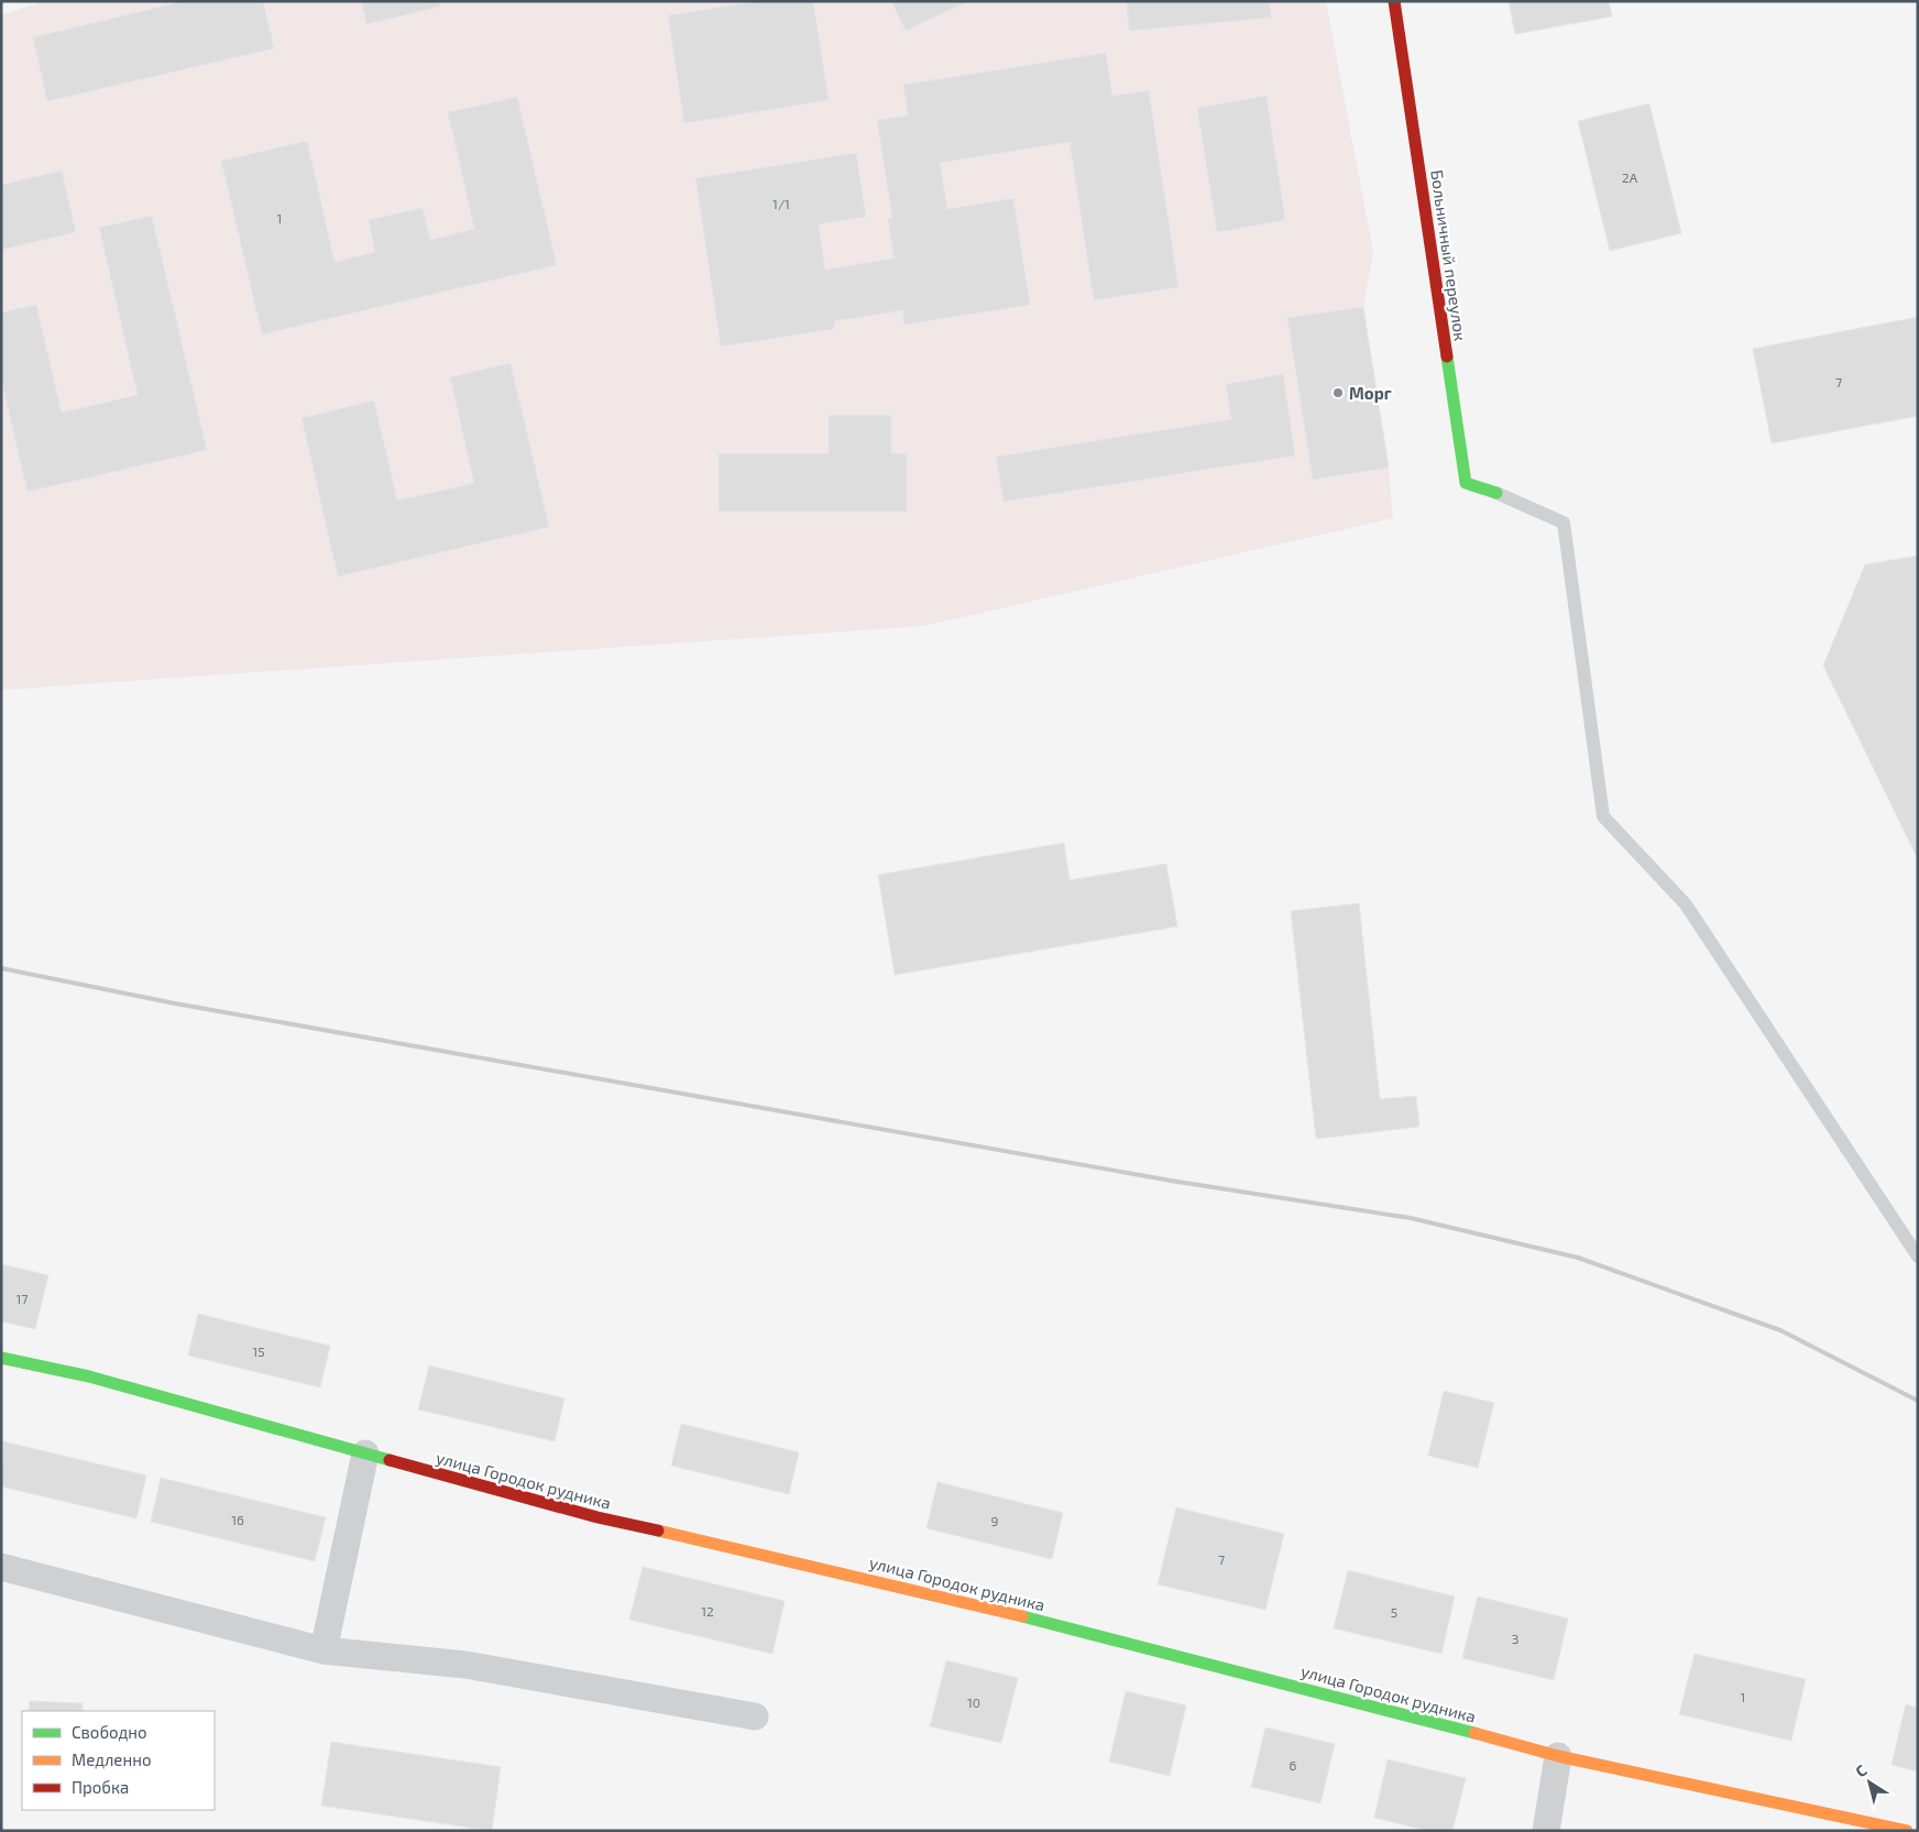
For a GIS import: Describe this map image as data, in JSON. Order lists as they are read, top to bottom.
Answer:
{
  "streets": {
    "street": ["Больничный переулок", "улица Городок рудника"]
  },
  "places": ["Морг"],
  "house_numbers": [
    "2А",
    "1/1",
    "1",
    "7",
    "17",
    "15",
    "16",
    "9",
    "7",
    "12",
    "5",
    "3",
    "1",
    "10",
    "6"
  ],
  "legend": ["Свободно", "Медленно", "Пробка"],
  "north": "top left"
}
